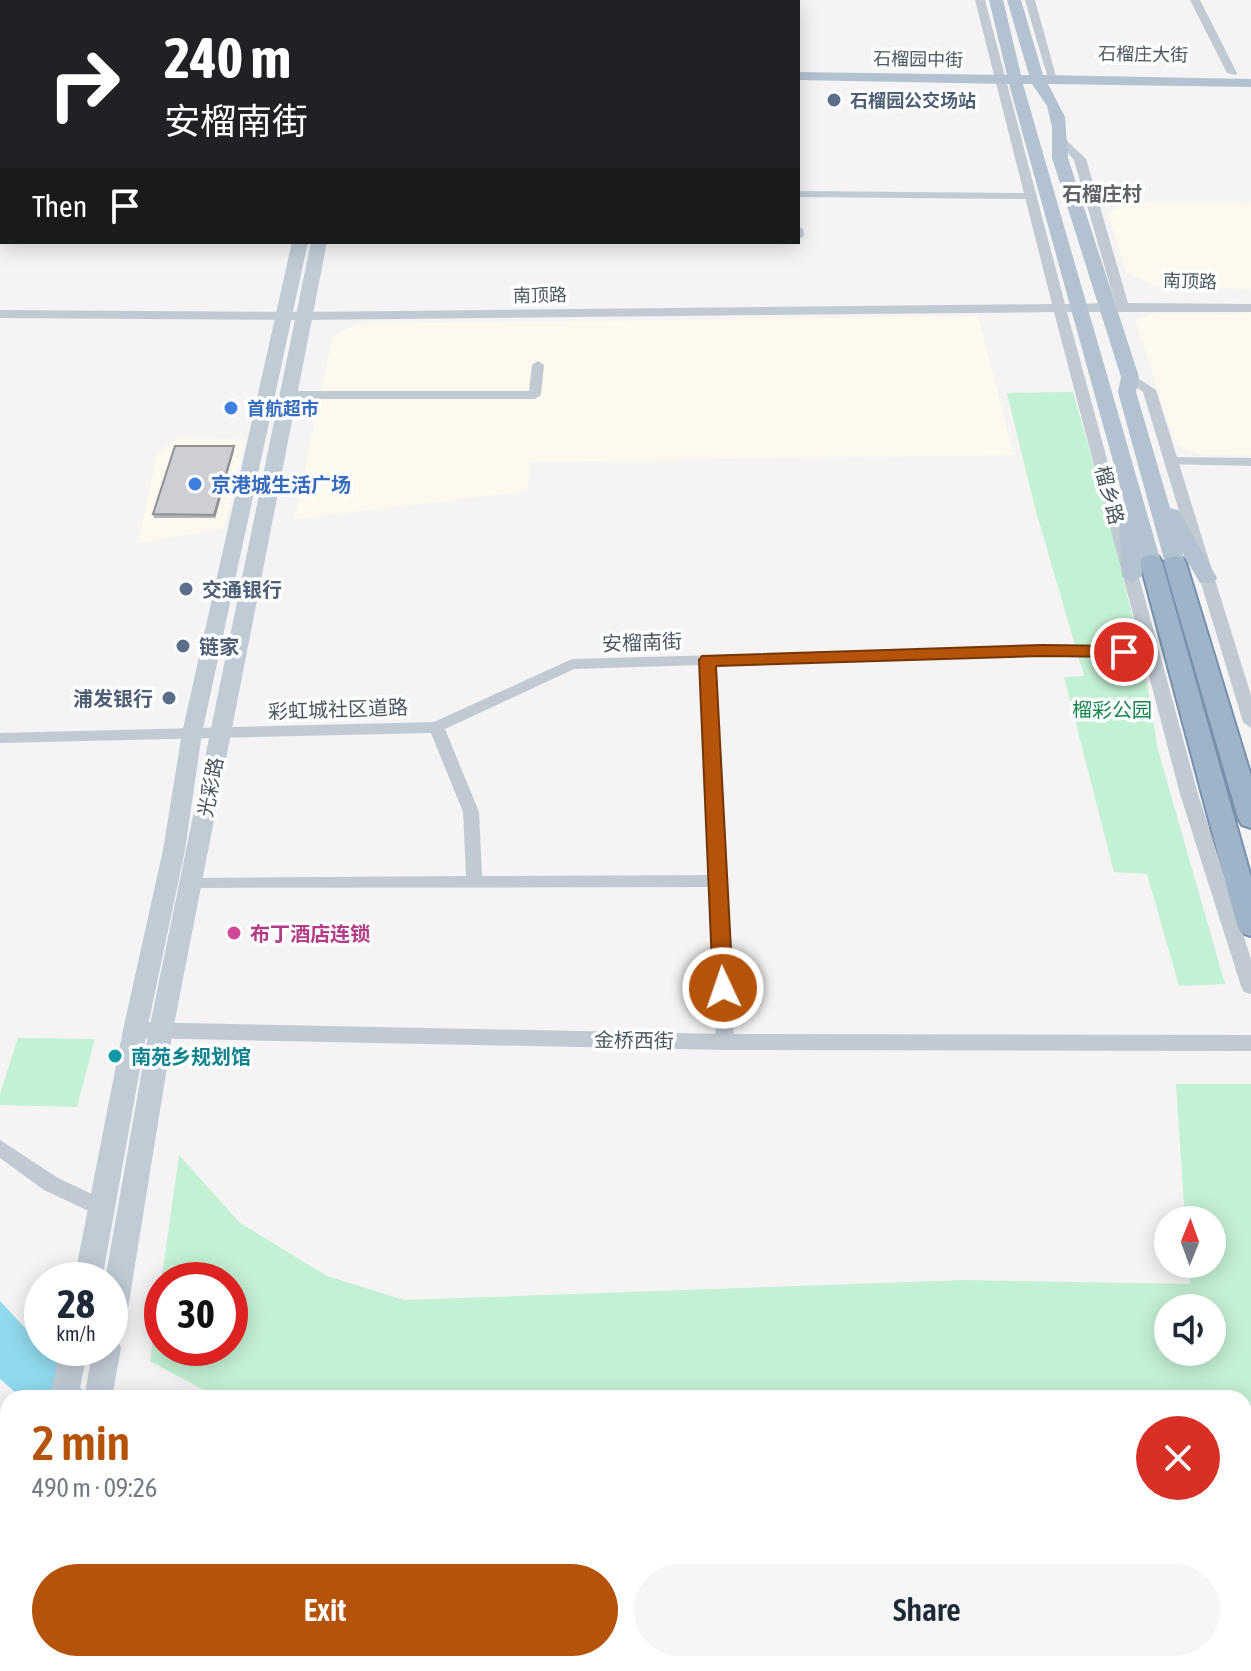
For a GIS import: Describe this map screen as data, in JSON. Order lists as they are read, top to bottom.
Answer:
{
  "streets": {
    "highway": ["榴乡路"],
    "main road": ["石榴庄大街", "石榴园中街", "光彩路"],
    "street": [
      "南顶路",
      "安榴南街",
      "彩虹城社区道路",
      "金桥西街"
    ]
  },
  "crossings": [
    ["石榴庄大街", "石榴园中街"],
    ["石榴庄大街", "榴乡路"],
    ["石榴园中街", "榴乡路"],
    ["南顶路", "榴乡路"],
    ["南顶路", "光彩路"],
    ["榴乡路", "安榴南街"],
    ["安榴南街", "彩虹城社区道路"],
    ["彩虹城社区道路", "光彩路"],
    ["光彩路", "金桥西街"]
  ],
  "districts": ["石榴庄村"],
  "parks": ["榴彩公园"],
  "places": [
    "石榴园公交场站",
    "首航超市",
    "京港城生活广场",
    "交通银行",
    "链家",
    "浦发银行",
    "布丁酒店连锁",
    "南苑乡规划馆"
  ],
  "north": "top",
  "page": {
    "turn": ["240 m", "安榴南街"],
    "then": "Then",
    "speed": "28 km/h",
    "limit": "30",
    "heading": ["2 min", "490 m · 09:26"],
    "buttons": ["Exit", "Share"]
  }
}
